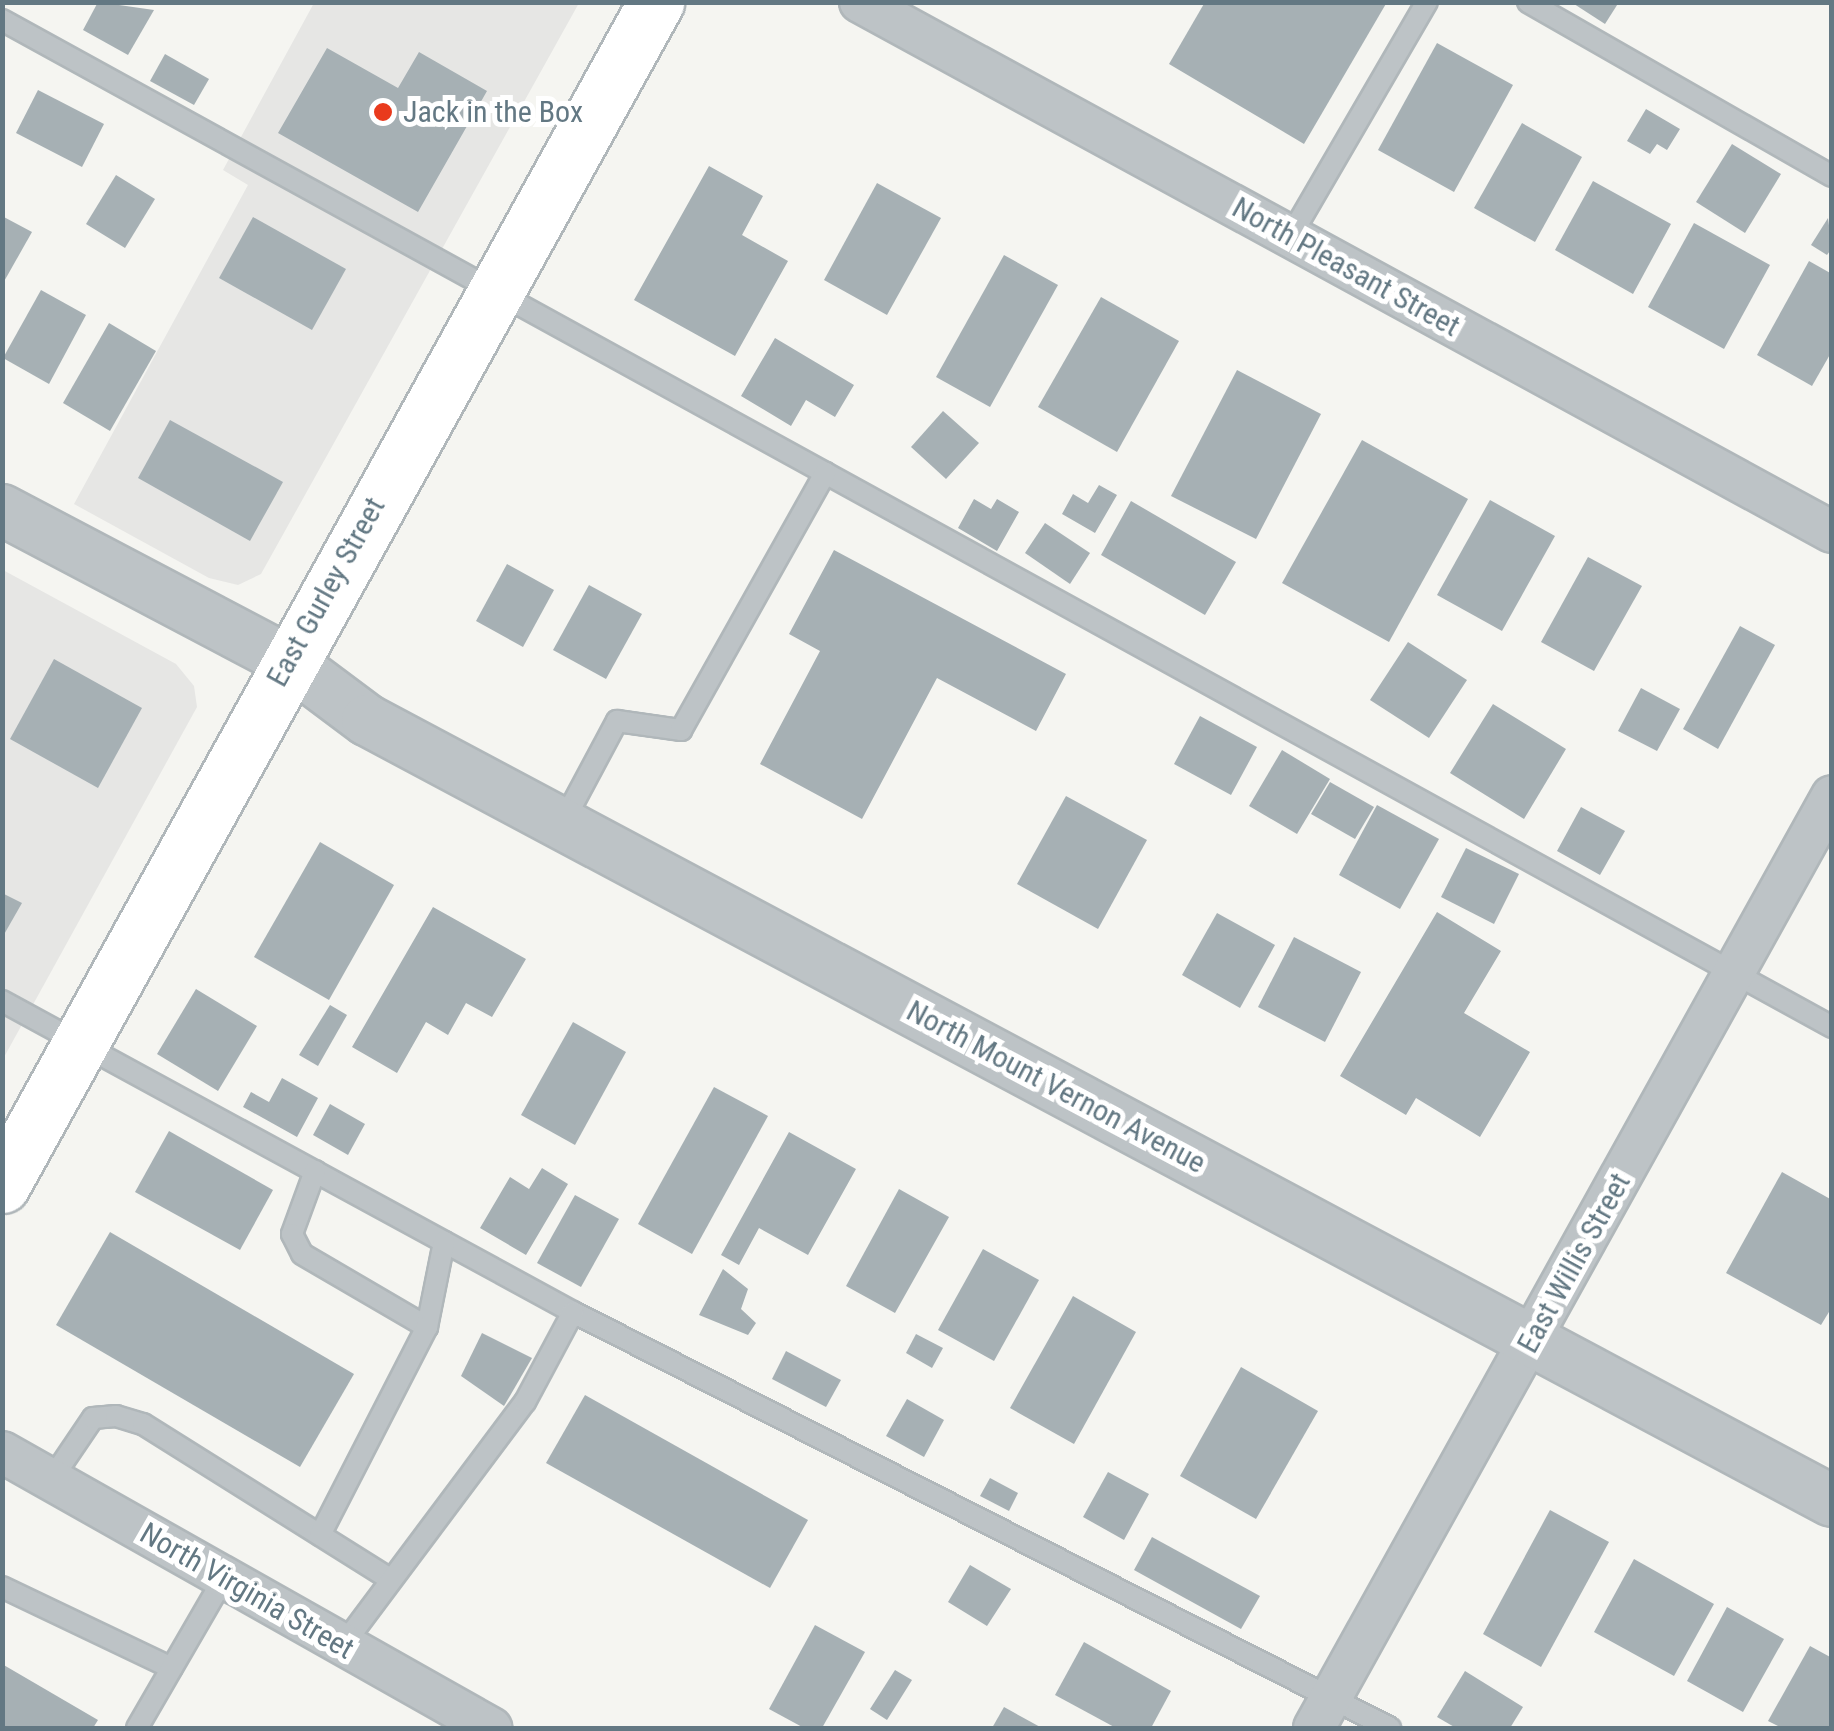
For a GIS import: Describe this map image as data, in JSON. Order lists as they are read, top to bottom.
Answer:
{
  "streets": {
    "main road": ["East Gurley Street"],
    "street": [
      "North Pleasant Street",
      "North Mount Vernon Avenue",
      "East Willis Street",
      "North Virginia Street"
    ]
  },
  "crossings": [
    ["East Gurley Street", "North Mount Vernon Avenue"],
    ["North Mount Vernon Avenue", "East Willis Street"]
  ],
  "places": ["Jack in the Box"]
}
